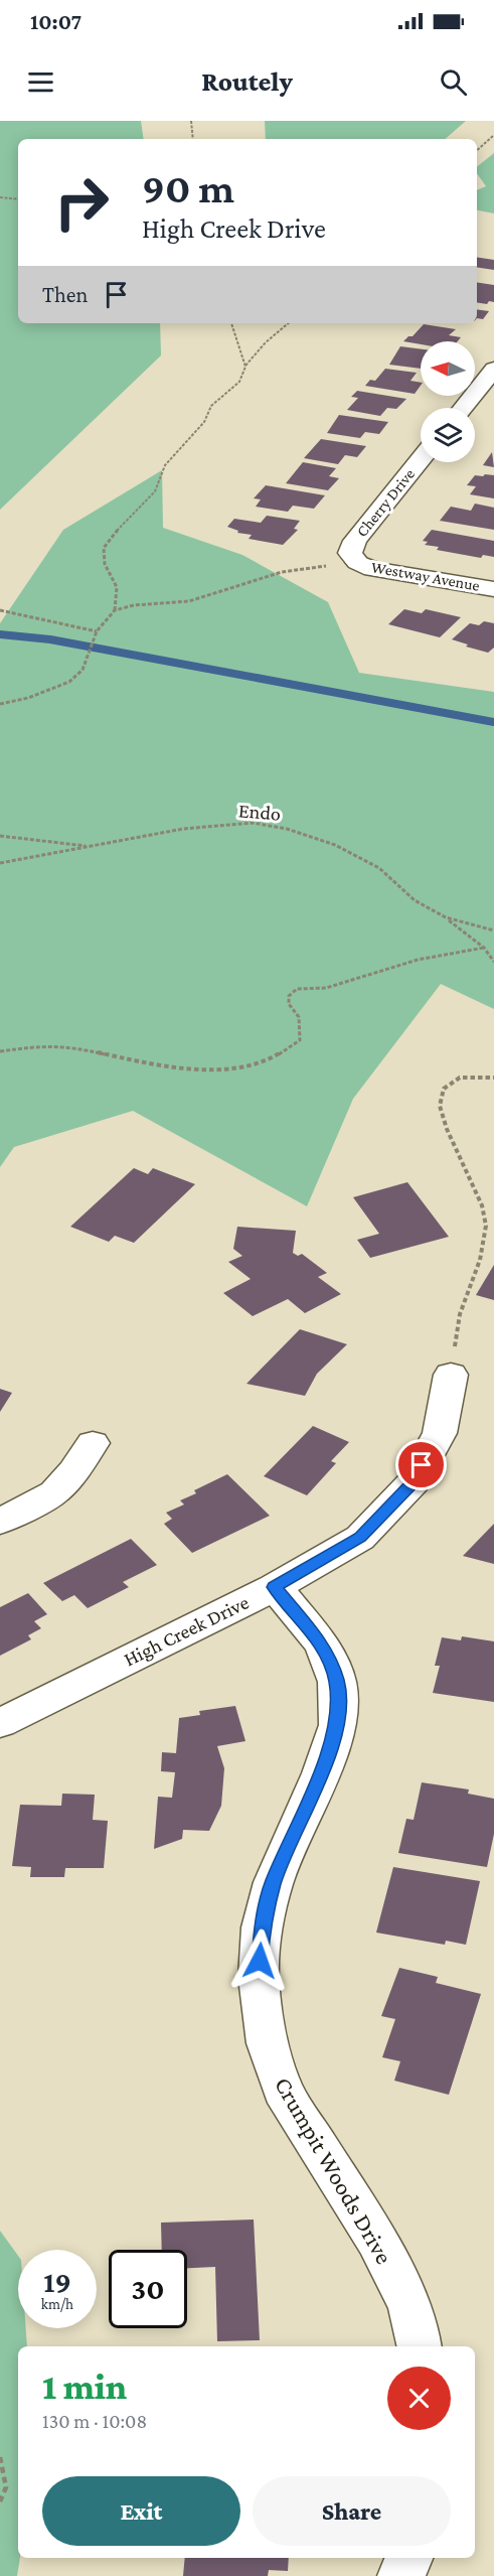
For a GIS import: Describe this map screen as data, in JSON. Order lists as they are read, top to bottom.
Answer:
{
  "streets": {
    "street": [
      "Cherry Drive",
      "Westway Avenue",
      "High Creek Drive",
      "Crumpit Woods Drive"
    ],
    "path": ["Endo"]
  },
  "crossings": [
    ["Cherry Drive", "Westway Avenue"],
    ["High Creek Drive", "Crumpit Woods Drive"]
  ],
  "north": "left",
  "page": {
    "status": "10:07",
    "header": "Routely",
    "turn": ["90 m", "High Creek Drive"],
    "then": "Then",
    "speed": "19 km/h",
    "limit": "30",
    "heading": ["1 min", "130 m · 10:08"],
    "buttons": ["Exit", "Share"]
  }
}
